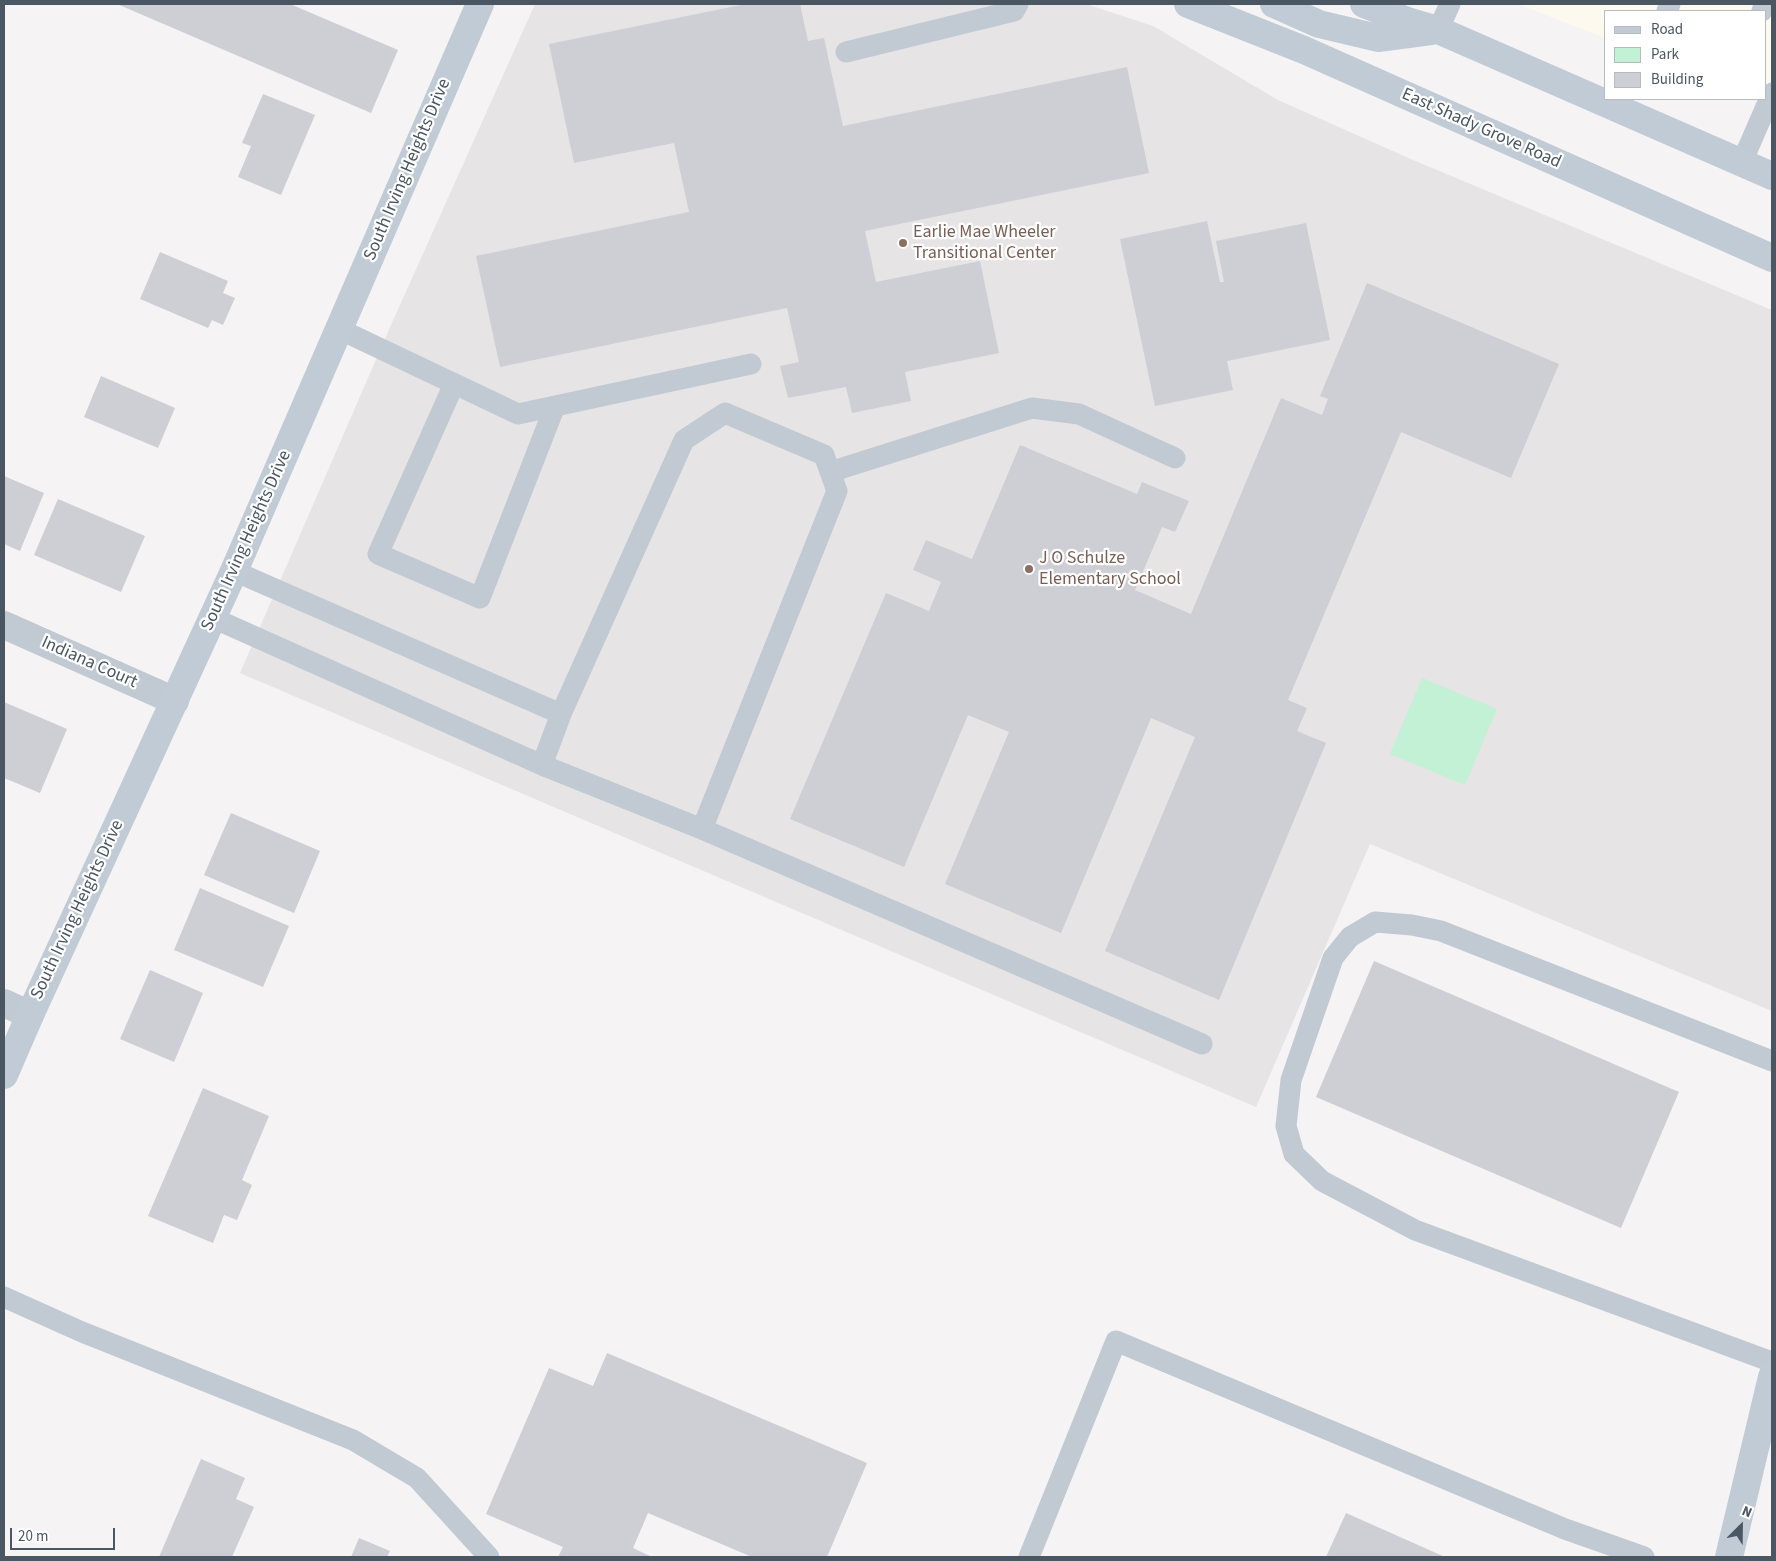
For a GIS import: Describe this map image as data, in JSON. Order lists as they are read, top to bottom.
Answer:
{
  "streets": {
    "main road": ["East Shady Grove Road", "South Irving Heights Drive"],
    "street": ["Indiana Court"]
  },
  "crossings": [
    ["South Irving Heights Drive", "Indiana Court"]
  ],
  "places": ["Earlie Mae Wheeler Transitional Center", "J O Schulze Elementary School"],
  "legend": ["Road", "Park", "Building"],
  "scale_bar": "20 m",
  "north": "top right"
}
